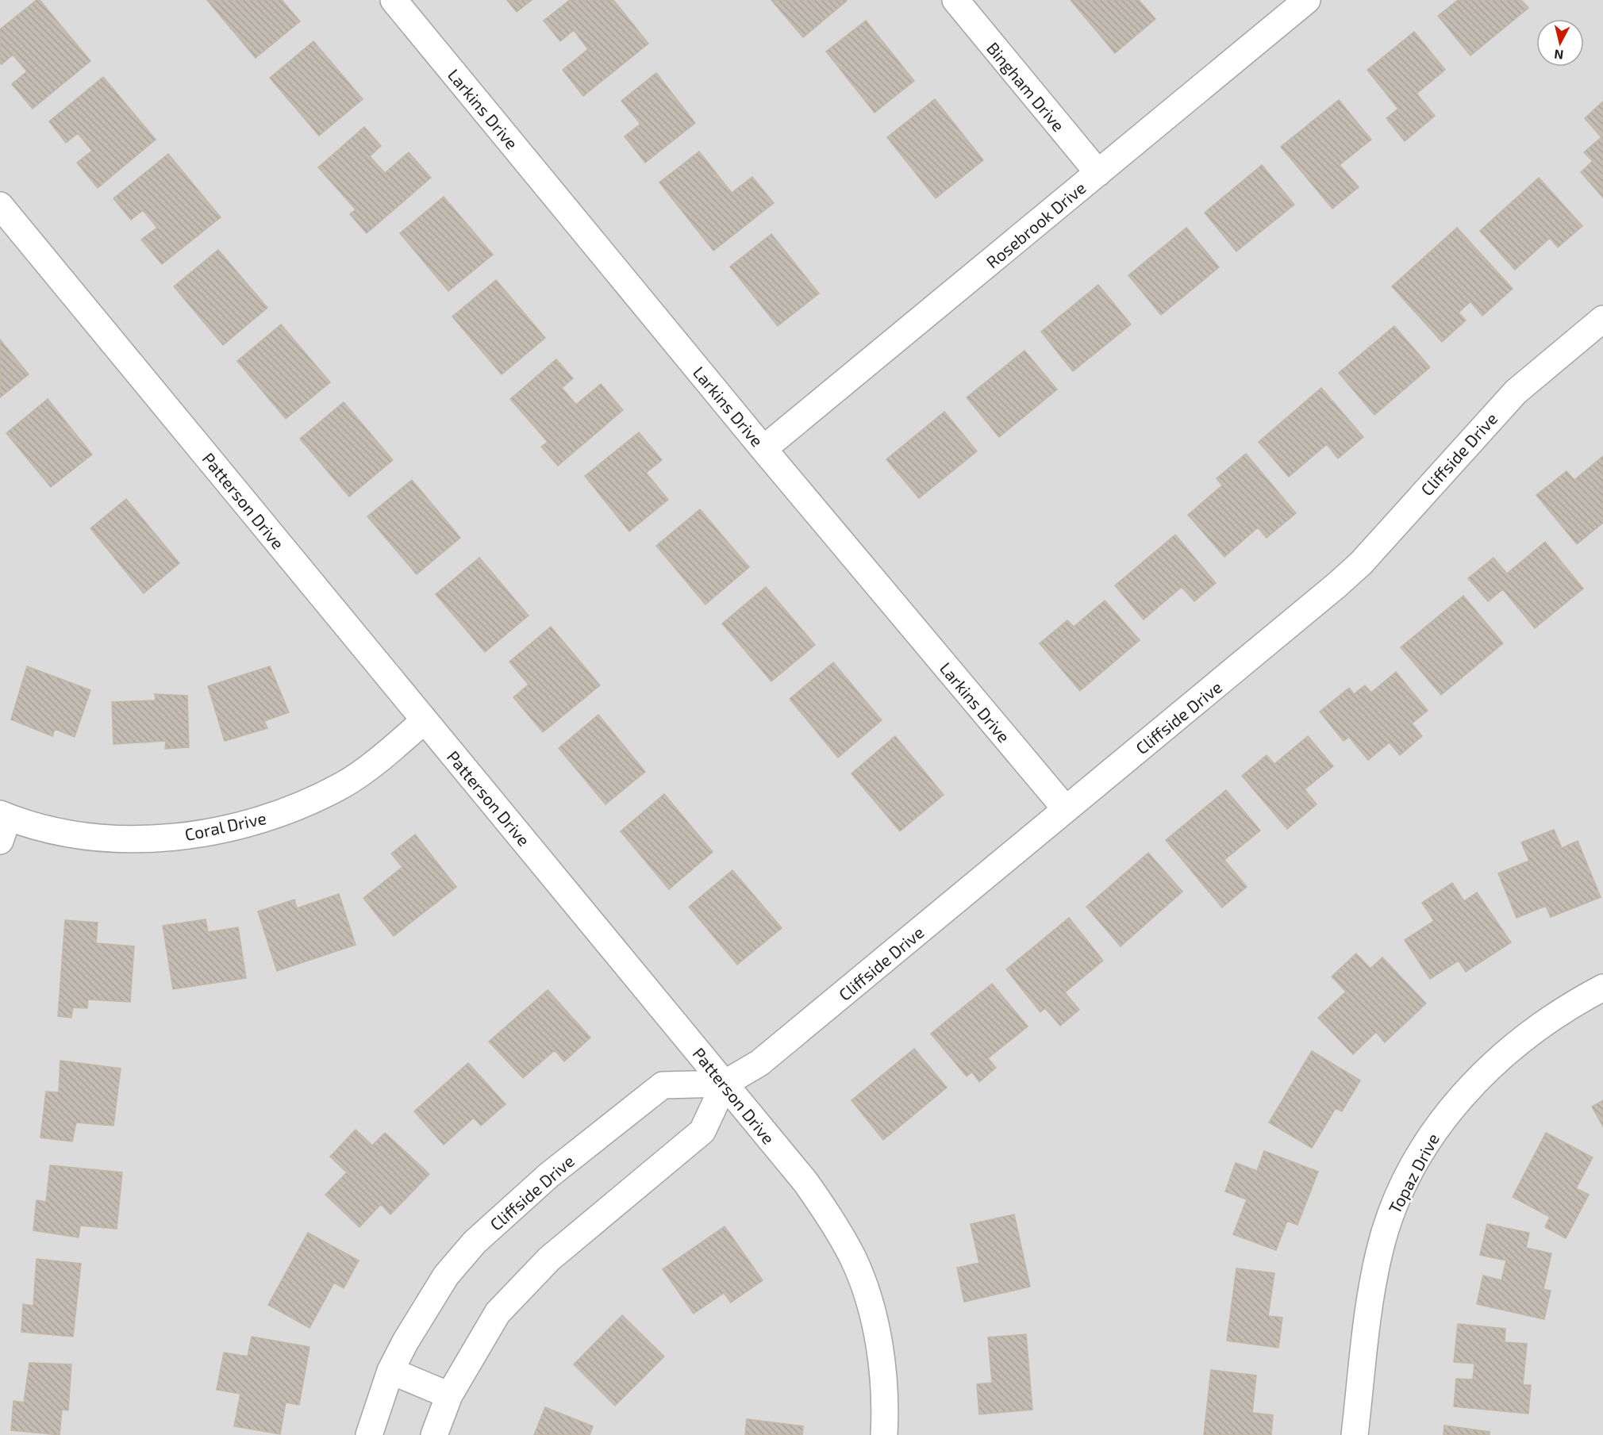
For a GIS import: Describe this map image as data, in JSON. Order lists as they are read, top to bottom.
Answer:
{
  "streets": {
    "street": [
      "Bingham Drive",
      "Larkins Drive",
      "Rosebrook Drive",
      "Cliffside Drive",
      "Patterson Drive",
      "Coral Drive",
      "Topaz Drive"
    ]
  },
  "crossings": [
    ["Bingham Drive", "Rosebrook Drive"],
    ["Larkins Drive", "Rosebrook Drive"],
    ["Larkins Drive", "Cliffside Drive"],
    ["Cliffside Drive", "Patterson Drive"],
    ["Patterson Drive", "Coral Drive"]
  ],
  "north": "bottom"
}
